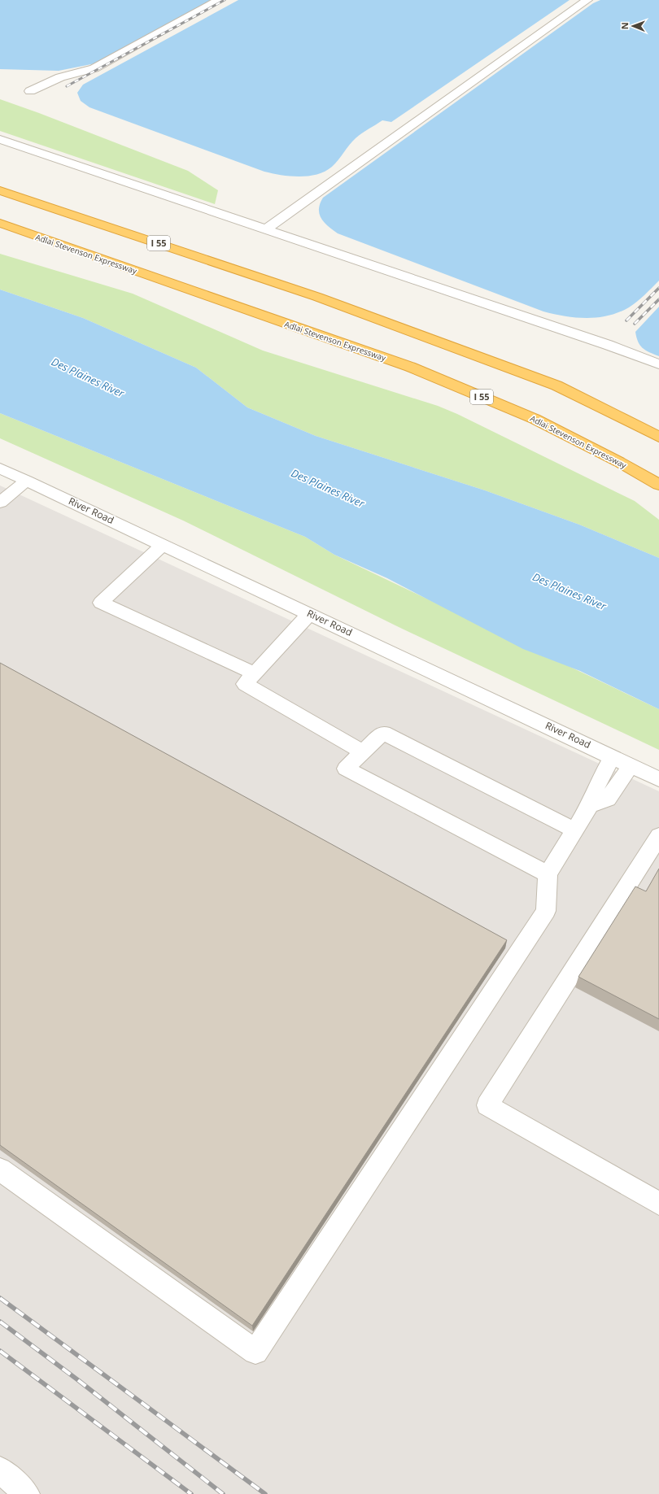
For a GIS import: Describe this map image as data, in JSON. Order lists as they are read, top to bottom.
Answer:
{
  "streets": {
    "highway": ["I 55", "Adlai Stevenson Expressway"],
    "street": ["River Road"]
  },
  "water": ["Des Plaines River"],
  "north": "left"
}
